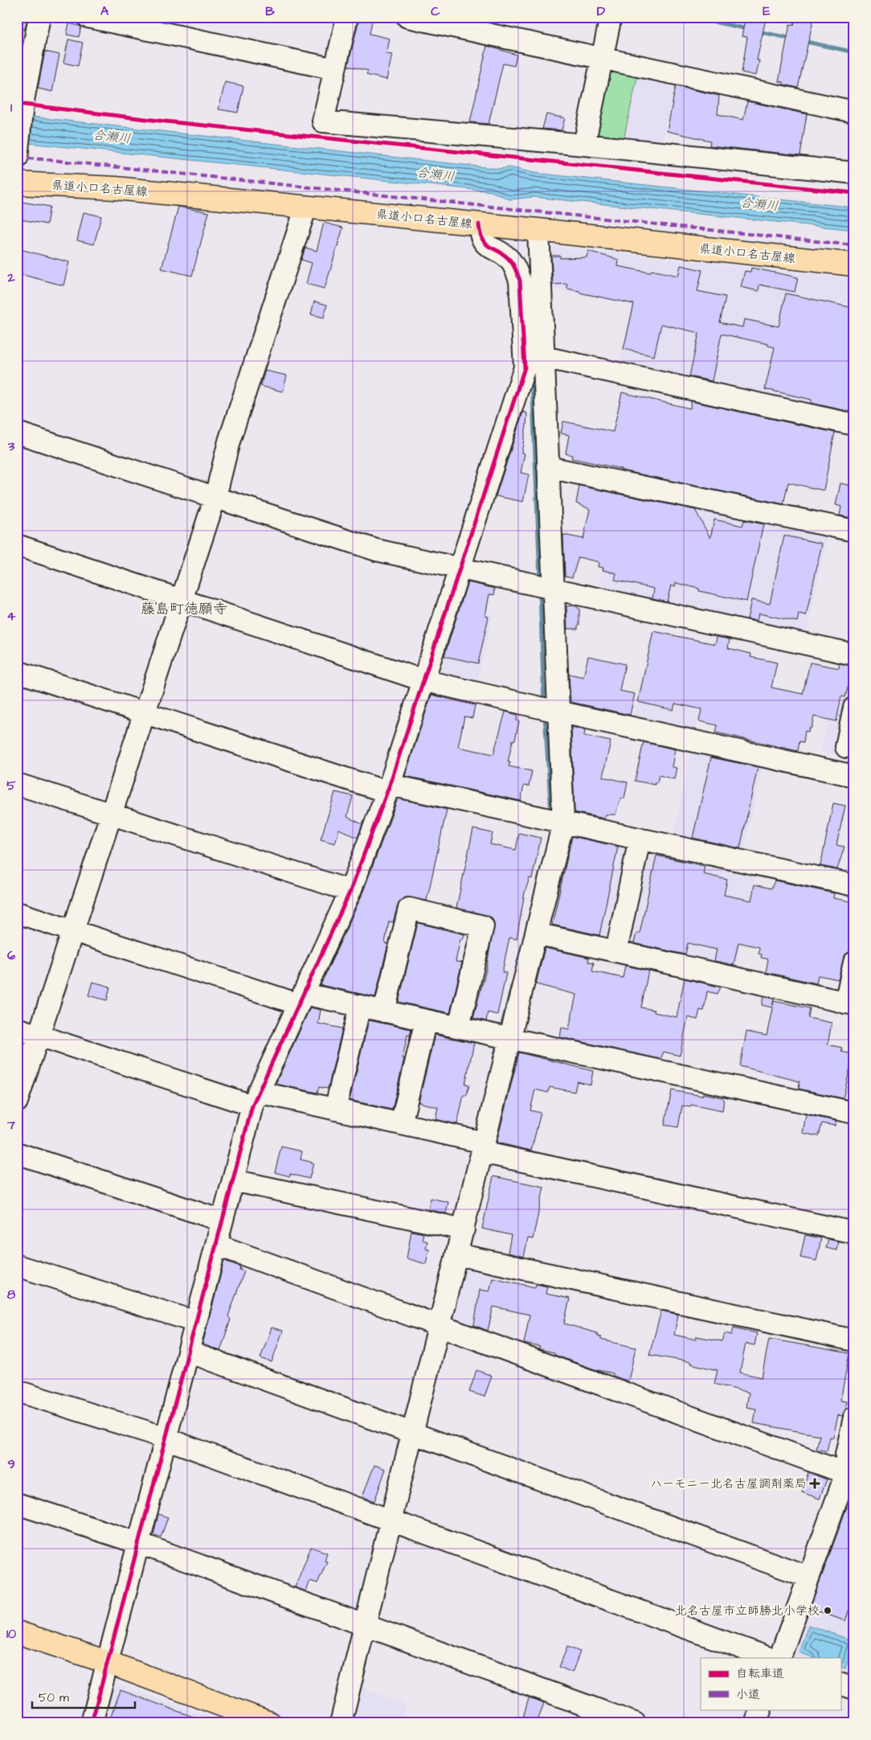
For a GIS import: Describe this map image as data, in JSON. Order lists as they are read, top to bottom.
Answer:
{
  "streets": {
    "main road": ["県道小口名古屋線"]
  },
  "districts": ["藤島町徳願寺"],
  "water": ["合瀬川"],
  "places": {
    "health": ["ハーモニー北名古屋調剤薬局"],
    "other": ["北名古屋市立師勝北小学校"]
  },
  "legend": ["自転車道", "小道"],
  "scale_bar": "50 m",
  "grid": {
    "columns": [
      "A",
      "B",
      "C",
      "D",
      "E"
    ],
    "rows": [
      "1",
      "2",
      "3",
      "4",
      "5",
      "6",
      "7",
      "8",
      "9",
      "10"
    ]
  }
}
